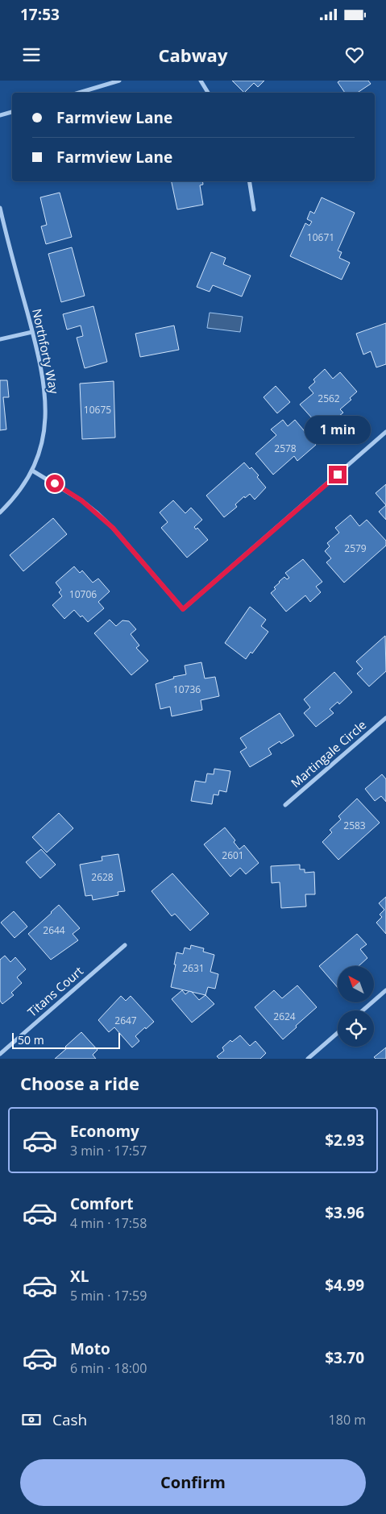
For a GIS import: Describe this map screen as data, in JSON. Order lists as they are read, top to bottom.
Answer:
{
  "streets": {
    "street": ["Northforty Way", "Martingale Circle", "Titans Court"]
  },
  "house_numbers": [
    "10671",
    "2562",
    "10675",
    "2578",
    "2579",
    "10706",
    "10736",
    "2583",
    "2601",
    "2628",
    "2644",
    "2631",
    "2624",
    "2647"
  ],
  "scale_bar": "50 m",
  "north": "top left",
  "page": {
    "status": "17:53",
    "header": "Cabway",
    "banner": ["Farmview Lane", "Farmview Lane"],
    "bubble": "1 min",
    "scale": "50 m",
    "heading": "Choose a ride",
    "list": [
      {
        "name": "Economy",
        "note": "3 min · 17:57",
        "value": "$2.93"
      },
      {
        "name": "Comfort",
        "note": "4 min · 17:58",
        "value": "$3.96"
      },
      {
        "name": "XL",
        "note": "5 min · 17:59",
        "value": "$4.99"
      },
      {
        "name": "Moto",
        "note": "6 min · 18:00",
        "value": "$3.70"
      }
    ],
    "pay": ["Cash", "180 m"],
    "buttons": "Confirm"
  }
}
